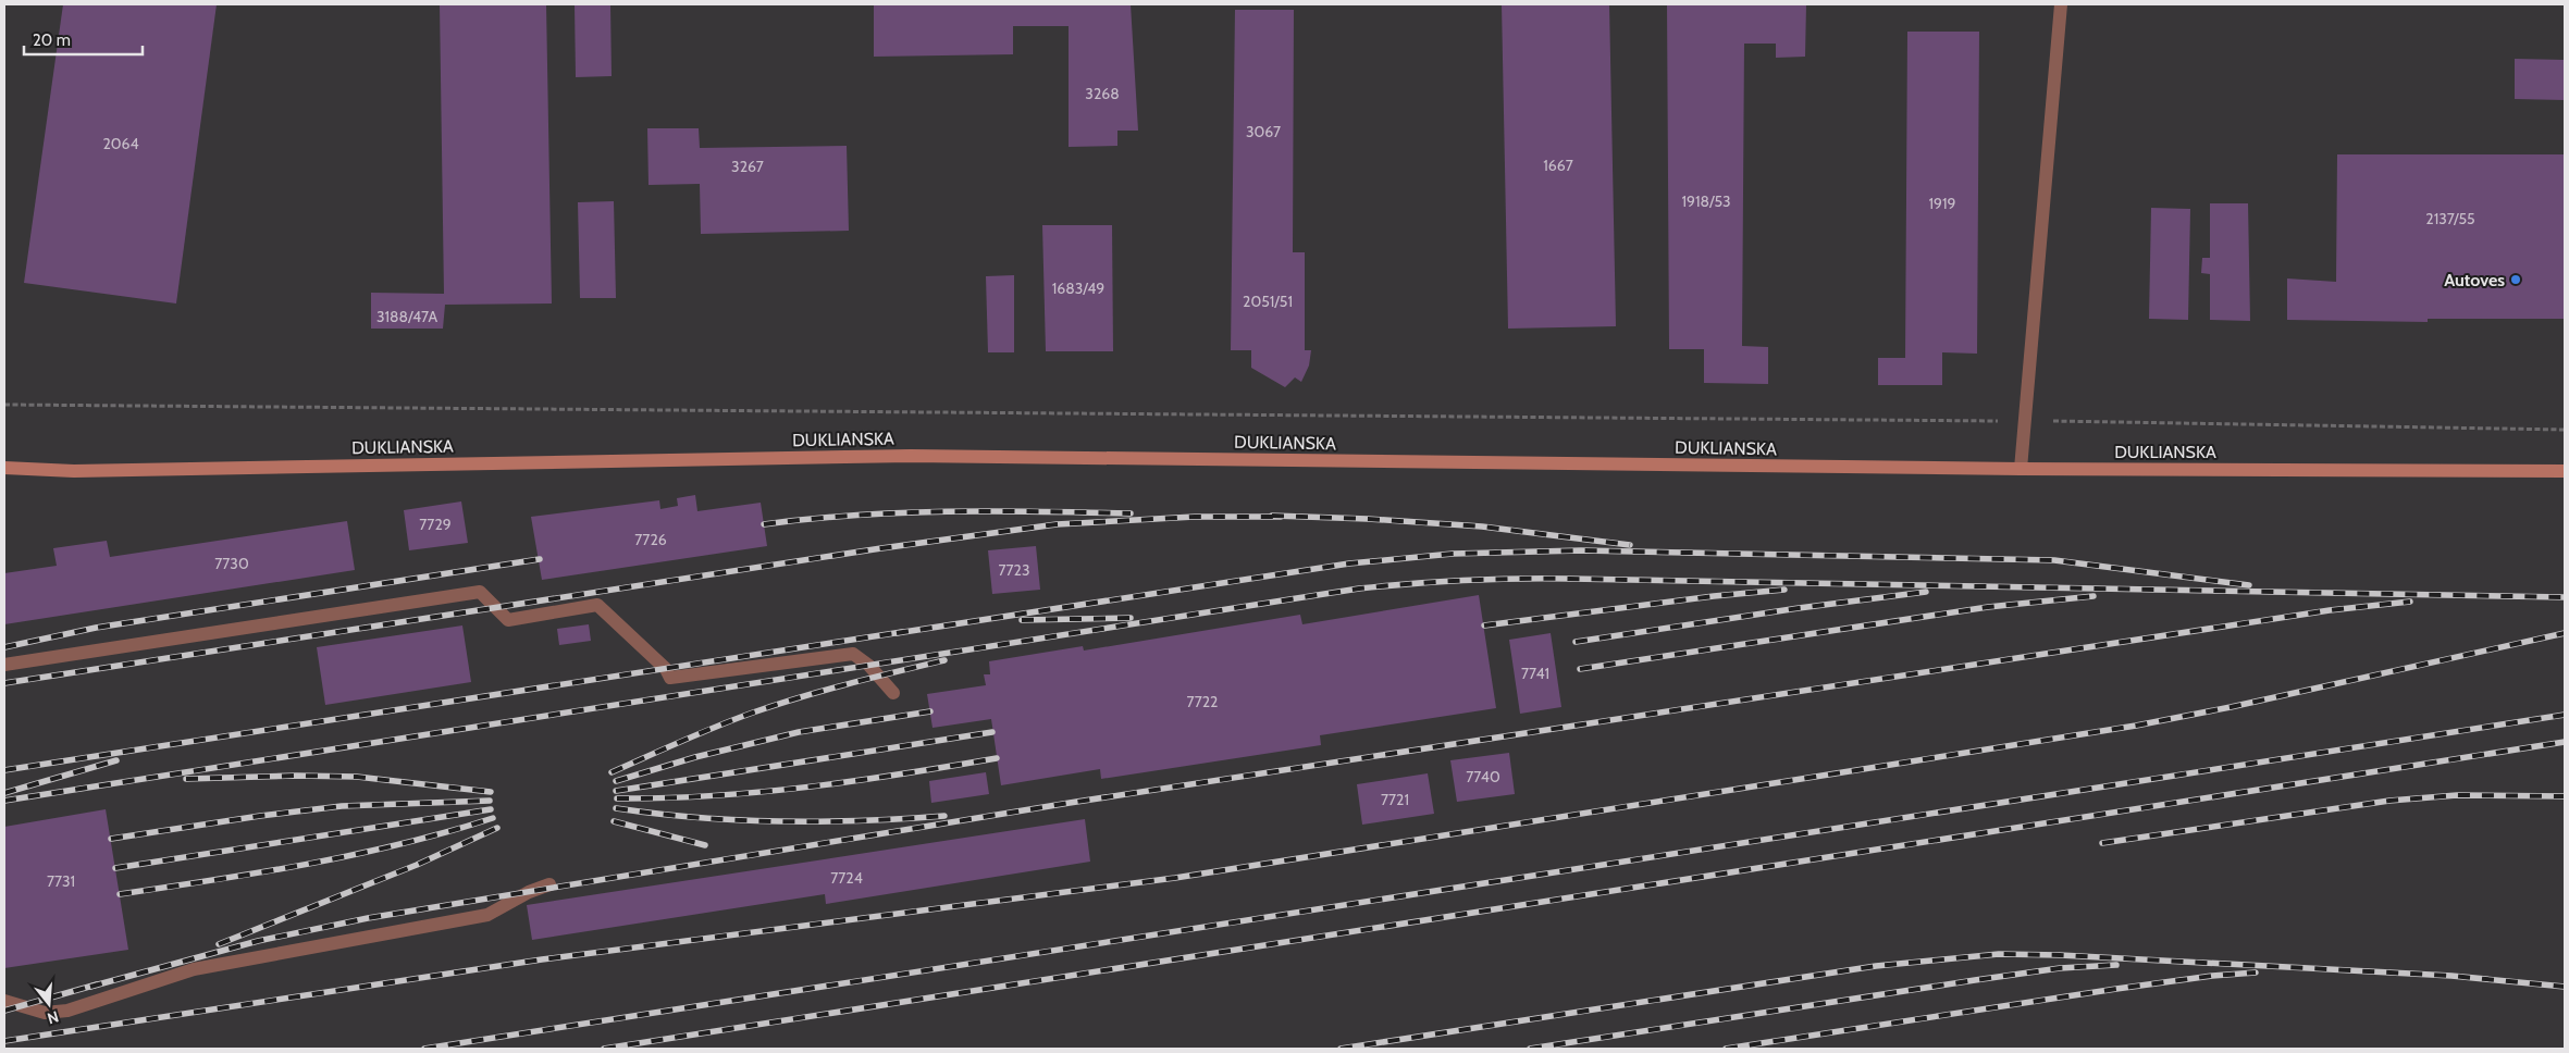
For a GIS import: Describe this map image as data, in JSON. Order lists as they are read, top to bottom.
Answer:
{
  "streets": {
    "street": ["DUKLIANSKA"]
  },
  "places": ["Autoves"],
  "house_numbers": [
    "3268",
    "3067",
    "2064",
    "1667",
    "3267",
    "1918/53",
    "1919",
    "2137/55",
    "1683/49",
    "2051/51",
    "3188/47A",
    "7729",
    "7726",
    "7730",
    "7723",
    "7741",
    "7722",
    "7740",
    "7721",
    "7724",
    "7731"
  ],
  "scale_bar": "20 m",
  "north": "bottom"
}
